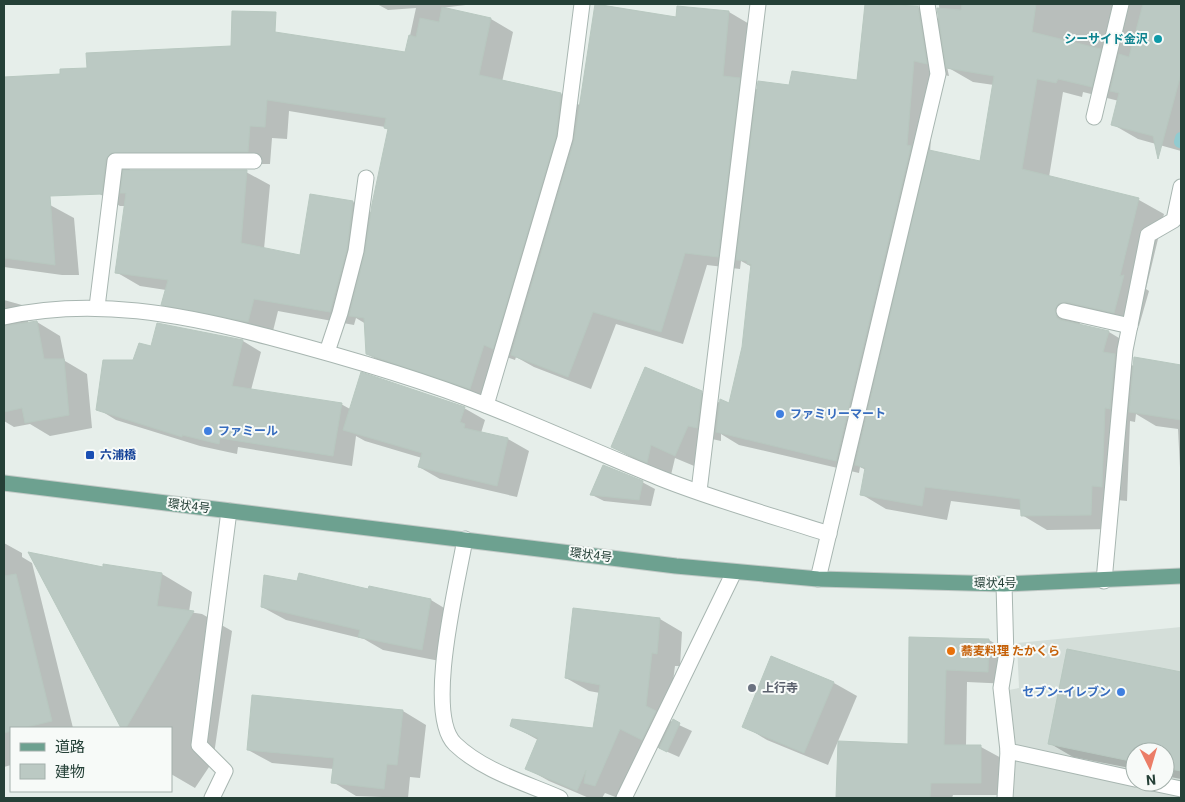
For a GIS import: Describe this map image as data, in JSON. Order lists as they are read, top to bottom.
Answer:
{
  "streets": {
    "main road": ["環状4号"]
  },
  "places": {
    "other": [
      "シーサイド金沢",
      "ファミリーマート",
      "ファミール",
      "蕎麦料理 たかくら",
      "上行寺",
      "セブン-イレブン"
    ],
    "transit": ["六浦橋"]
  },
  "legend": ["道路", "建物"],
  "north": "bottom"
}
